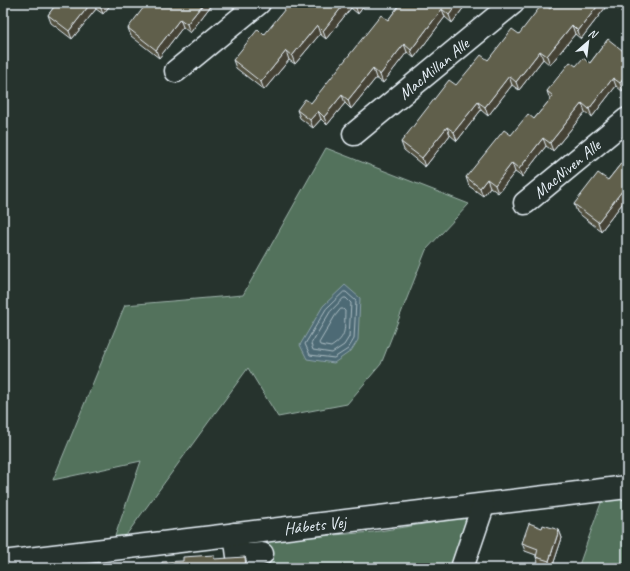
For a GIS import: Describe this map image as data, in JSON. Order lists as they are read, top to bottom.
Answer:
{
  "streets": {
    "street": ["MacMillan Alle", "MacNiven Alle", "Håbets Vej"]
  },
  "north": "top right"
}
